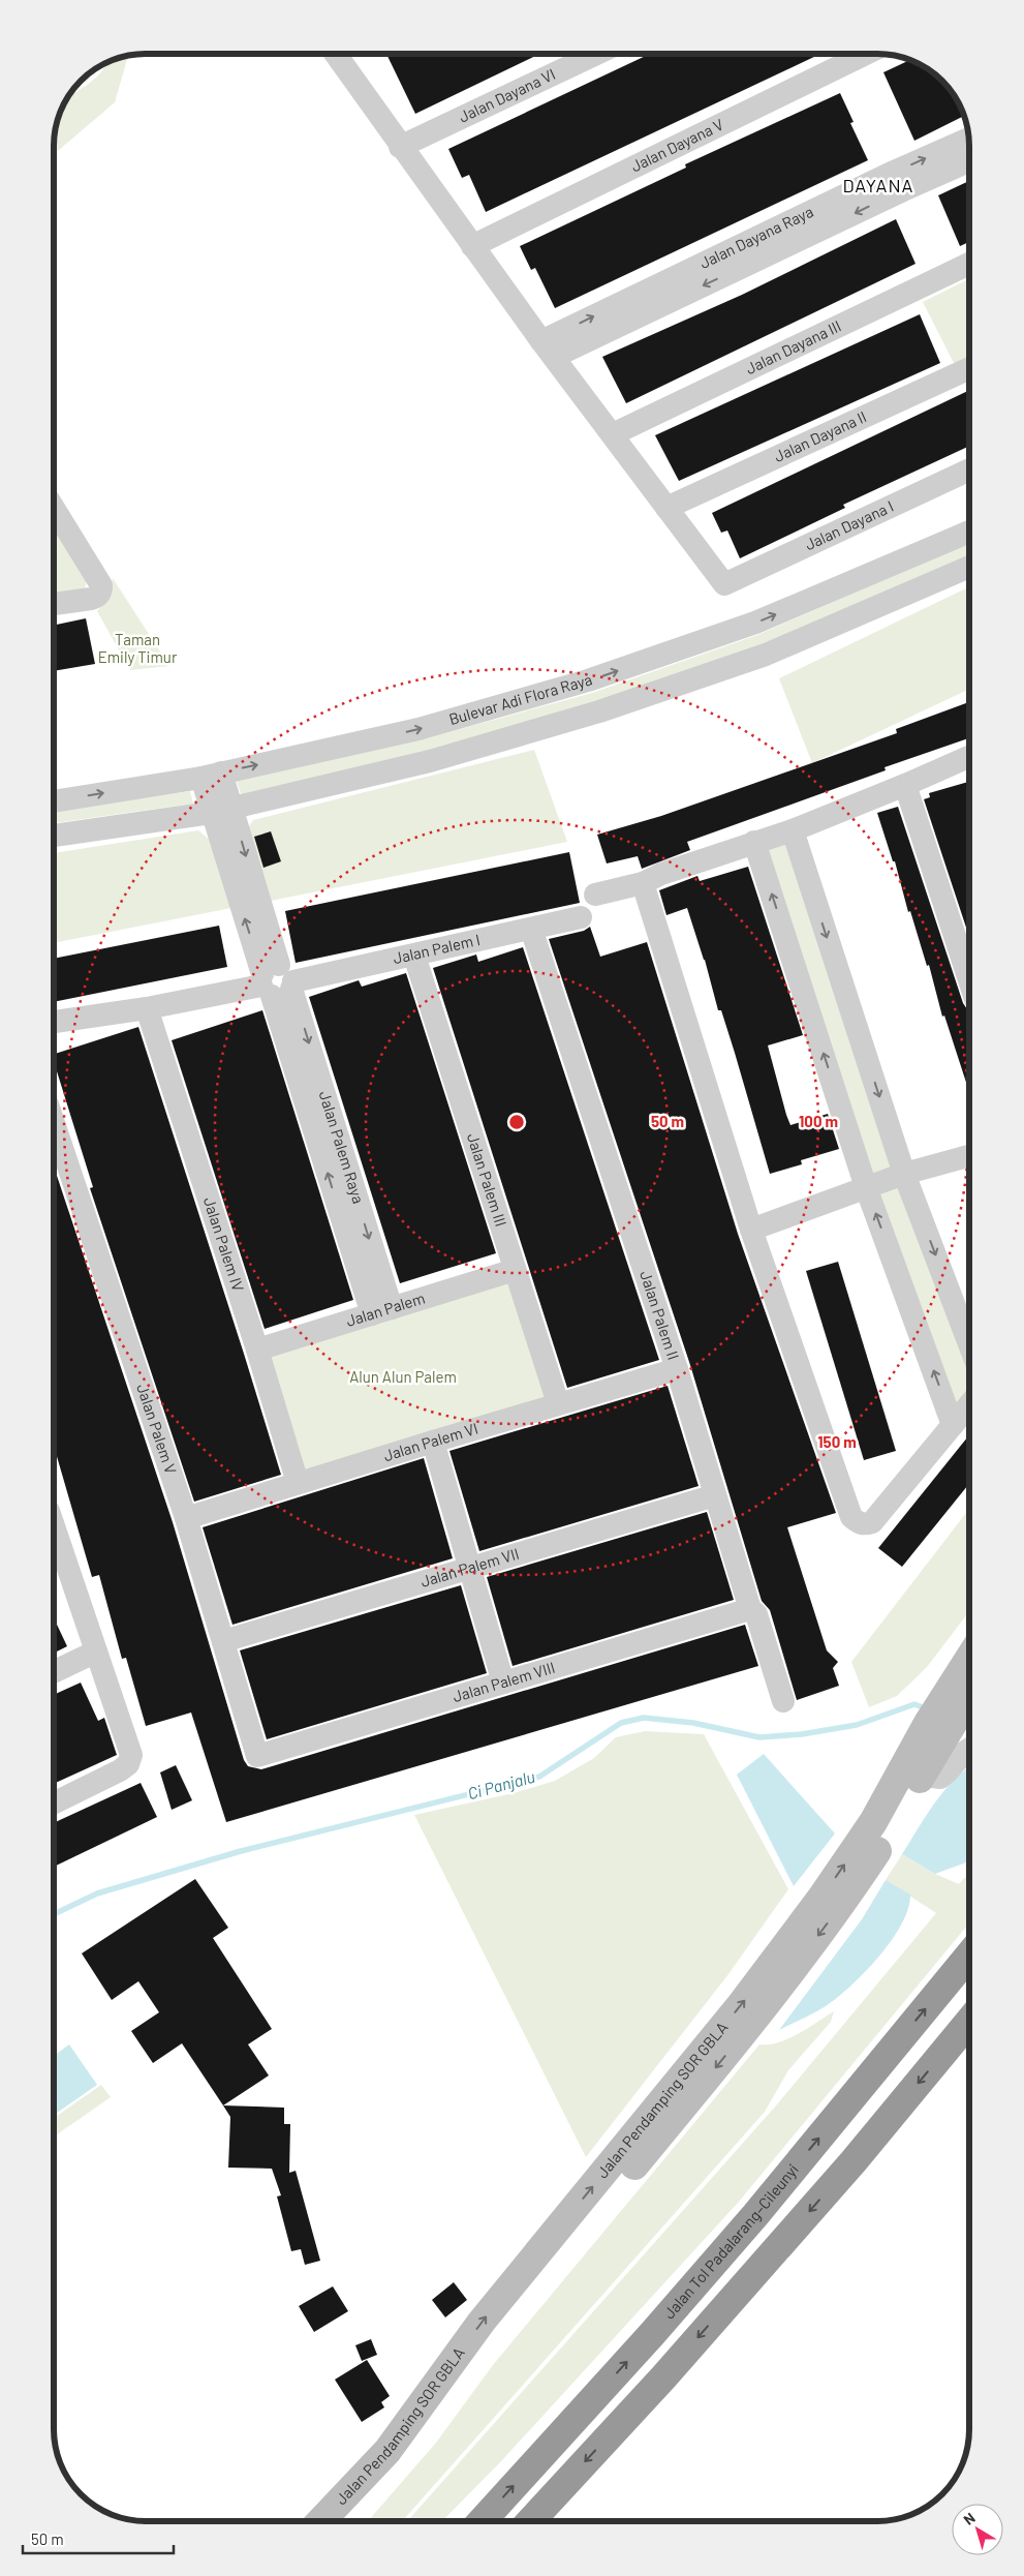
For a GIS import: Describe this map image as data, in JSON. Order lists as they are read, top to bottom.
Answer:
{
  "streets": {
    "highway": ["Jalan Tol Padalarang–Cileunyi"],
    "street": [
      "Jalan Dayana VI",
      "Jalan Dayana V",
      "Jalan Dayana Raya",
      "Jalan Dayana III",
      "Jalan Dayana II",
      "Jalan Dayana I",
      "Bulevar Adi Flora Raya",
      "Jalan Palem I",
      "Jalan Palem Raya",
      "Jalan Palem III",
      "Jalan Palem IV",
      "Jalan Palem",
      "Jalan Palem II",
      "Jalan Palem V",
      "Jalan Palem VI",
      "Jalan Palem VII",
      "Jalan Palem VIII",
      "Jalan Pendamping SOR GBLA"
    ]
  },
  "crossings": [
    ["Jalan Dayana II", "Jalan Dayana I"],
    ["Bulevar Adi Flora Raya", "Jalan Palem Raya"],
    ["Jalan Palem I", "Jalan Palem Raya"],
    ["Jalan Palem I", "Jalan Palem III"],
    ["Jalan Palem I", "Jalan Palem IV"],
    ["Jalan Palem I", "Jalan Palem II"],
    ["Jalan Palem Raya", "Jalan Palem"],
    ["Jalan Palem III", "Jalan Palem"],
    ["Jalan Palem III", "Jalan Palem VI"],
    ["Jalan Palem IV", "Jalan Palem"],
    ["Jalan Palem IV", "Jalan Palem VI"],
    ["Jalan Palem II", "Jalan Palem VI"],
    ["Jalan Palem II", "Jalan Palem VII"],
    ["Jalan Palem II", "Jalan Palem VIII"],
    ["Jalan Palem V", "Jalan Palem VI"],
    ["Jalan Palem V", "Jalan Palem VII"],
    ["Jalan Palem V", "Jalan Palem VIII"]
  ],
  "districts": ["DAYANA"],
  "water": ["Ci Panjalu"],
  "parks": ["Taman Emily Timur", "Alun Alun Palem"],
  "scale_bar": "50 m",
  "north": "top left",
  "rings": ["50 m", "100 m", "150 m"]
}
